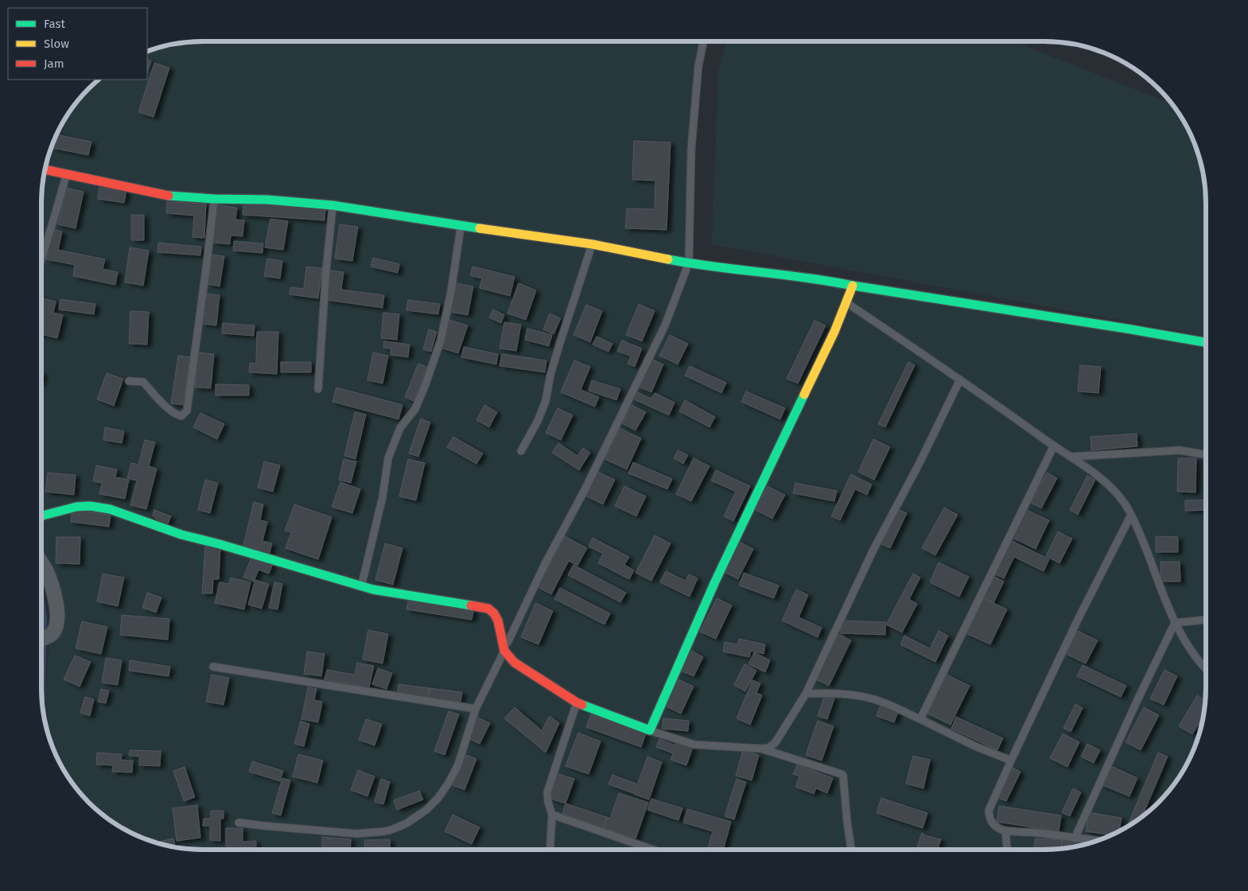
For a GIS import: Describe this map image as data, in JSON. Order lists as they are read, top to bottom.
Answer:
{
  "legend": ["Fast", "Slow", "Jam"]
}
